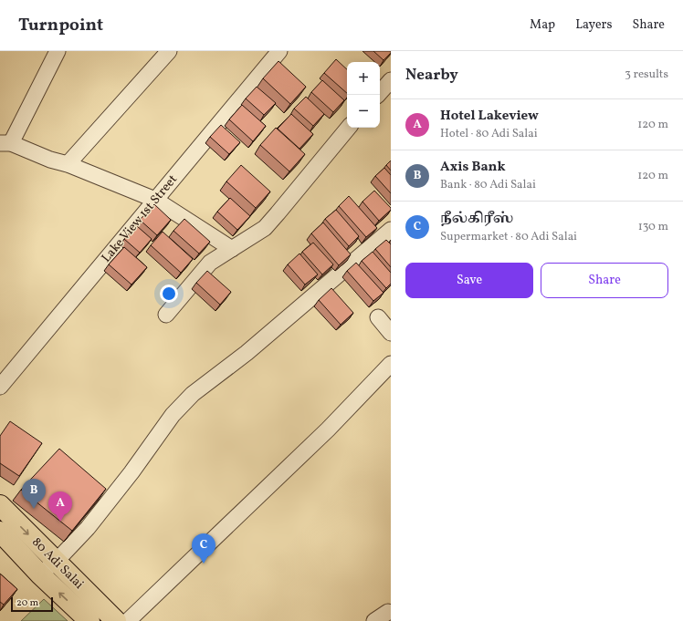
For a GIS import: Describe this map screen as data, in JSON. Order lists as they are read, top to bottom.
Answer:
{
  "streets": {
    "main road": ["80 Adi Salai"],
    "street": ["Lake View 1st Street"]
  },
  "scale_bar": "20 m",
  "page": {
    "header": "Turnpoint",
    "nav": ["Map", "Layers", "Share"],
    "heading": ["Nearby", "3 results"],
    "map_buttons": ["+", "−"],
    "list": [
      {
        "mark": "A",
        "name": "Hotel Lakeview",
        "note": "Hotel · 80 Adi Salai",
        "value": "120 m"
      },
      {
        "mark": "B",
        "name": "Axis Bank",
        "note": "Bank · 80 Adi Salai",
        "value": "120 m"
      },
      {
        "mark": "C",
        "name": "நீல்கிரீஸ்",
        "note": "Supermarket · 80 Adi Salai",
        "value": "130 m"
      }
    ],
    "buttons": ["Save", "Share"],
    "pins": ["B", "A", "C"],
    "scale": "20 m"
  }
}
